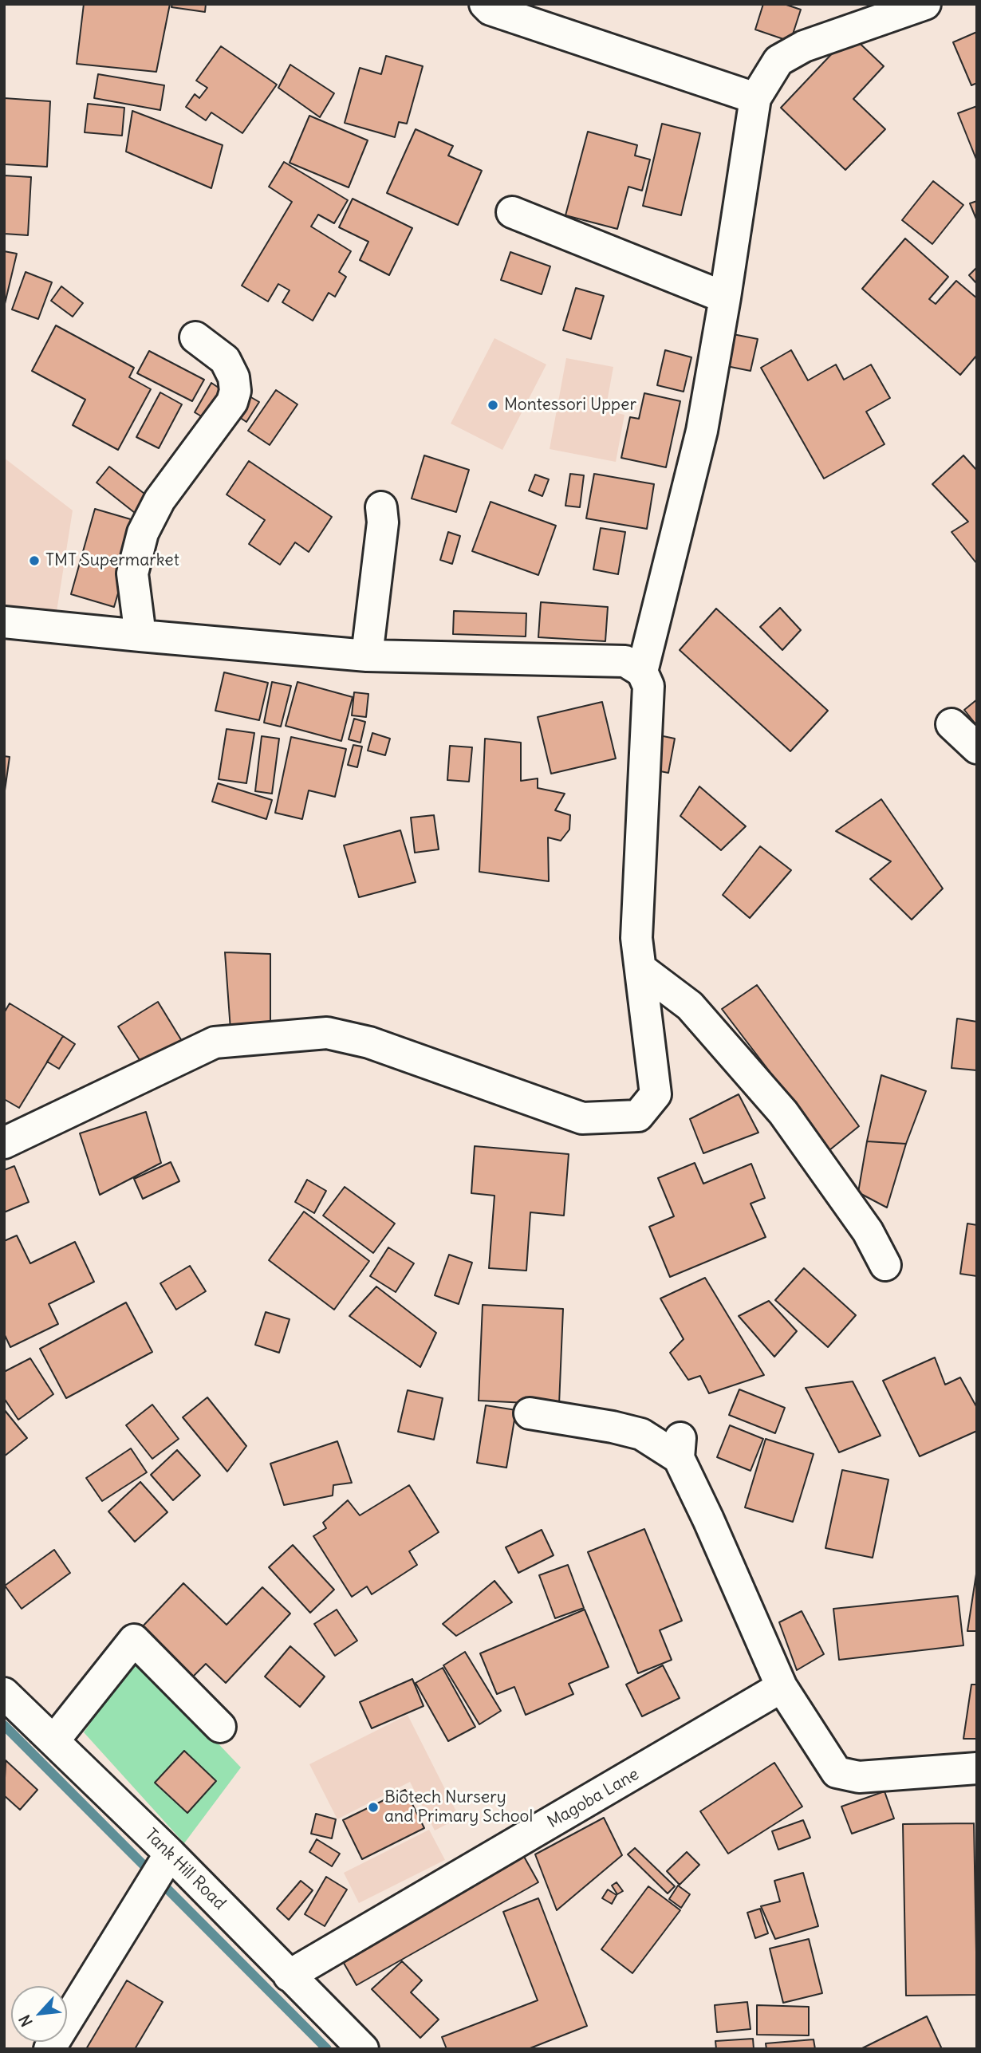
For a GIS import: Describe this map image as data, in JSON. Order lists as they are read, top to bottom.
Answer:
{
  "streets": {
    "street": ["Magoba Lane", "Tank Hill Road"]
  },
  "crossings": [
    ["Magoba Lane", "Tank Hill Road"]
  ],
  "places": ["Montessori Upper", "TMT Supermarket", "Biotech Nursery and Primary School"],
  "north": "bottom left"
}
